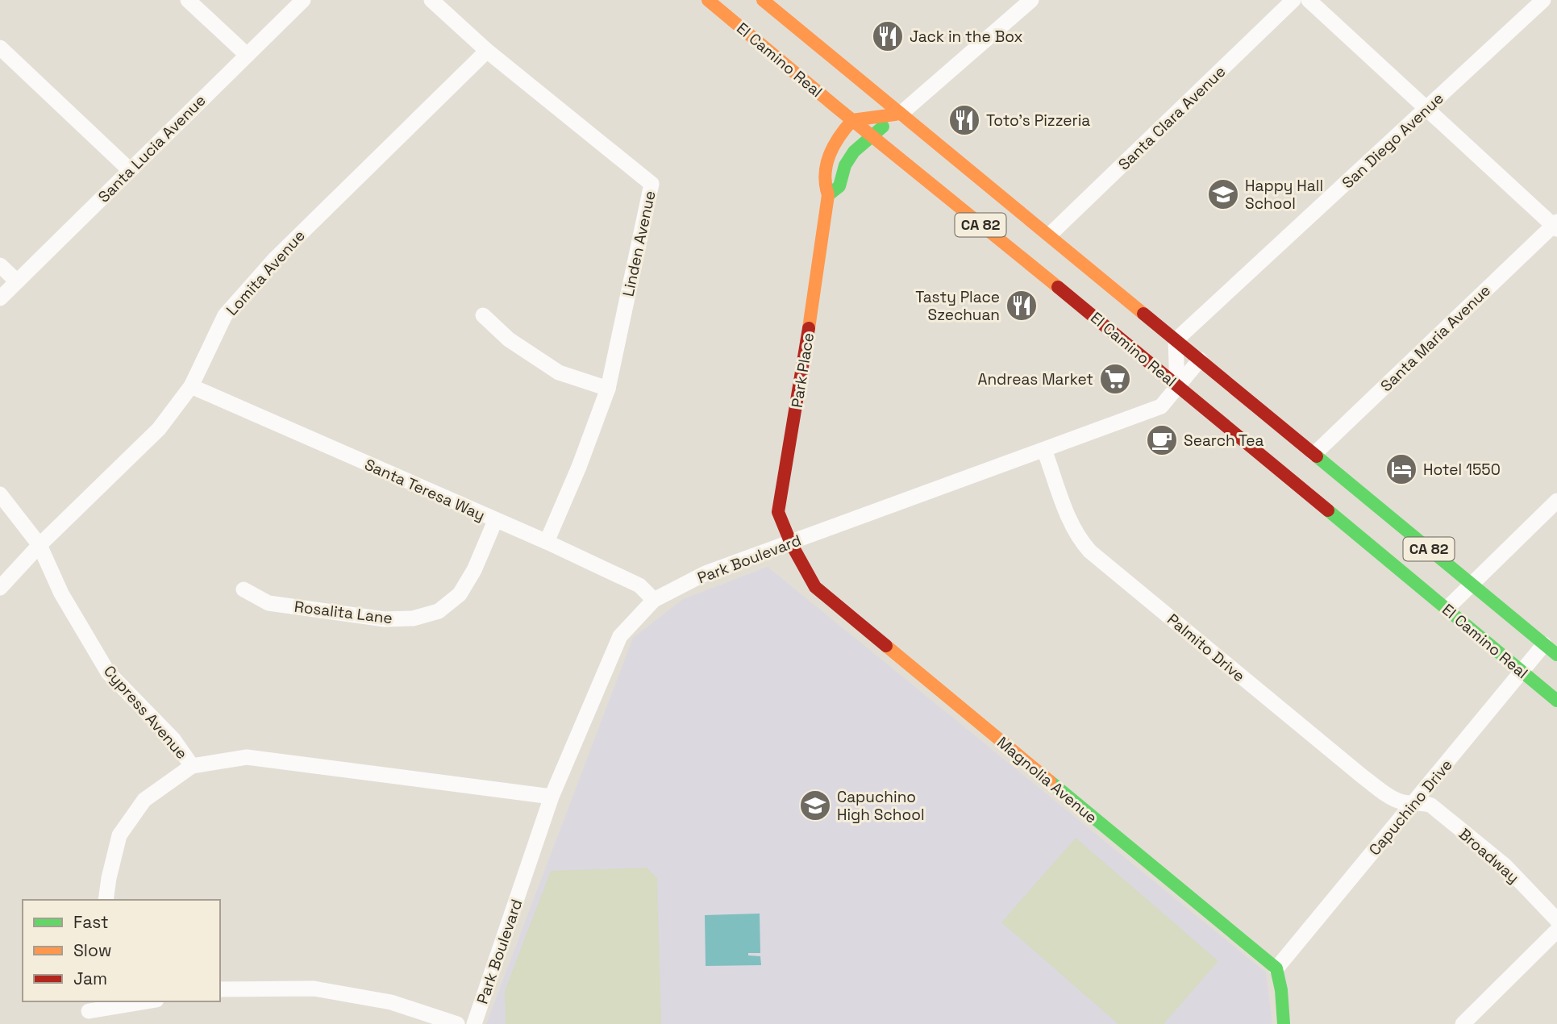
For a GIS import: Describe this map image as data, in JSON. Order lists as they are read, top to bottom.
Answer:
{
  "streets": {
    "main road": [
      "El Camino Real",
      "CA 82",
      "Park Place",
      "Magnolia Avenue"
    ],
    "street": [
      "Santa Clara Avenue",
      "San Diego Avenue",
      "Santa Lucia Avenue",
      "Linden Avenue",
      "Lomita Avenue",
      "Santa Maria Avenue",
      "Santa Teresa Way",
      "Park Boulevard",
      "Rosalita Lane",
      "Palmito Drive",
      "Cypress Avenue",
      "Capuchino Drive",
      "Broadway"
    ]
  },
  "crossings": [
    ["El Camino Real", "Park Place"],
    ["El Camino Real", "Park Boulevard"],
    ["El Camino Real", "Capuchino Drive"],
    ["Santa Clara Avenue", "CA 82"],
    ["San Diego Avenue", "CA 82"],
    ["CA 82", "Santa Maria Avenue"],
    ["CA 82", "Park Place"],
    ["CA 82", "Park Boulevard"],
    ["CA 82", "Capuchino Drive"],
    ["Linden Avenue", "Lomita Avenue"],
    ["Linden Avenue", "Santa Teresa Way"],
    ["Lomita Avenue", "Santa Teresa Way"],
    ["Lomita Avenue", "Cypress Avenue"],
    ["Park Place", "Park Boulevard"],
    ["Park Place", "Magnolia Avenue"],
    ["Santa Teresa Way", "Park Boulevard"],
    ["Santa Teresa Way", "Rosalita Lane"],
    ["Park Boulevard", "Palmito Drive"],
    ["Park Boulevard", "Cypress Avenue"],
    ["Park Boulevard", "Magnolia Avenue"],
    ["Palmito Drive", "Capuchino Drive"],
    ["Palmito Drive", "Broadway"],
    ["Magnolia Avenue", "Capuchino Drive"],
    ["Capuchino Drive", "Broadway"]
  ],
  "places": {
    "restaurant": ["Jack in the Box", "Toto's Pizzeria", "Tasty Place Szechuan"],
    "school or university": ["Happy Hall School", "Capuchino High School"],
    "supermarket": ["Andreas Market"],
    "cafe": ["Search Tea"],
    "hotel": ["Hotel 1550"]
  },
  "legend": ["Fast", "Slow", "Jam"]
}
